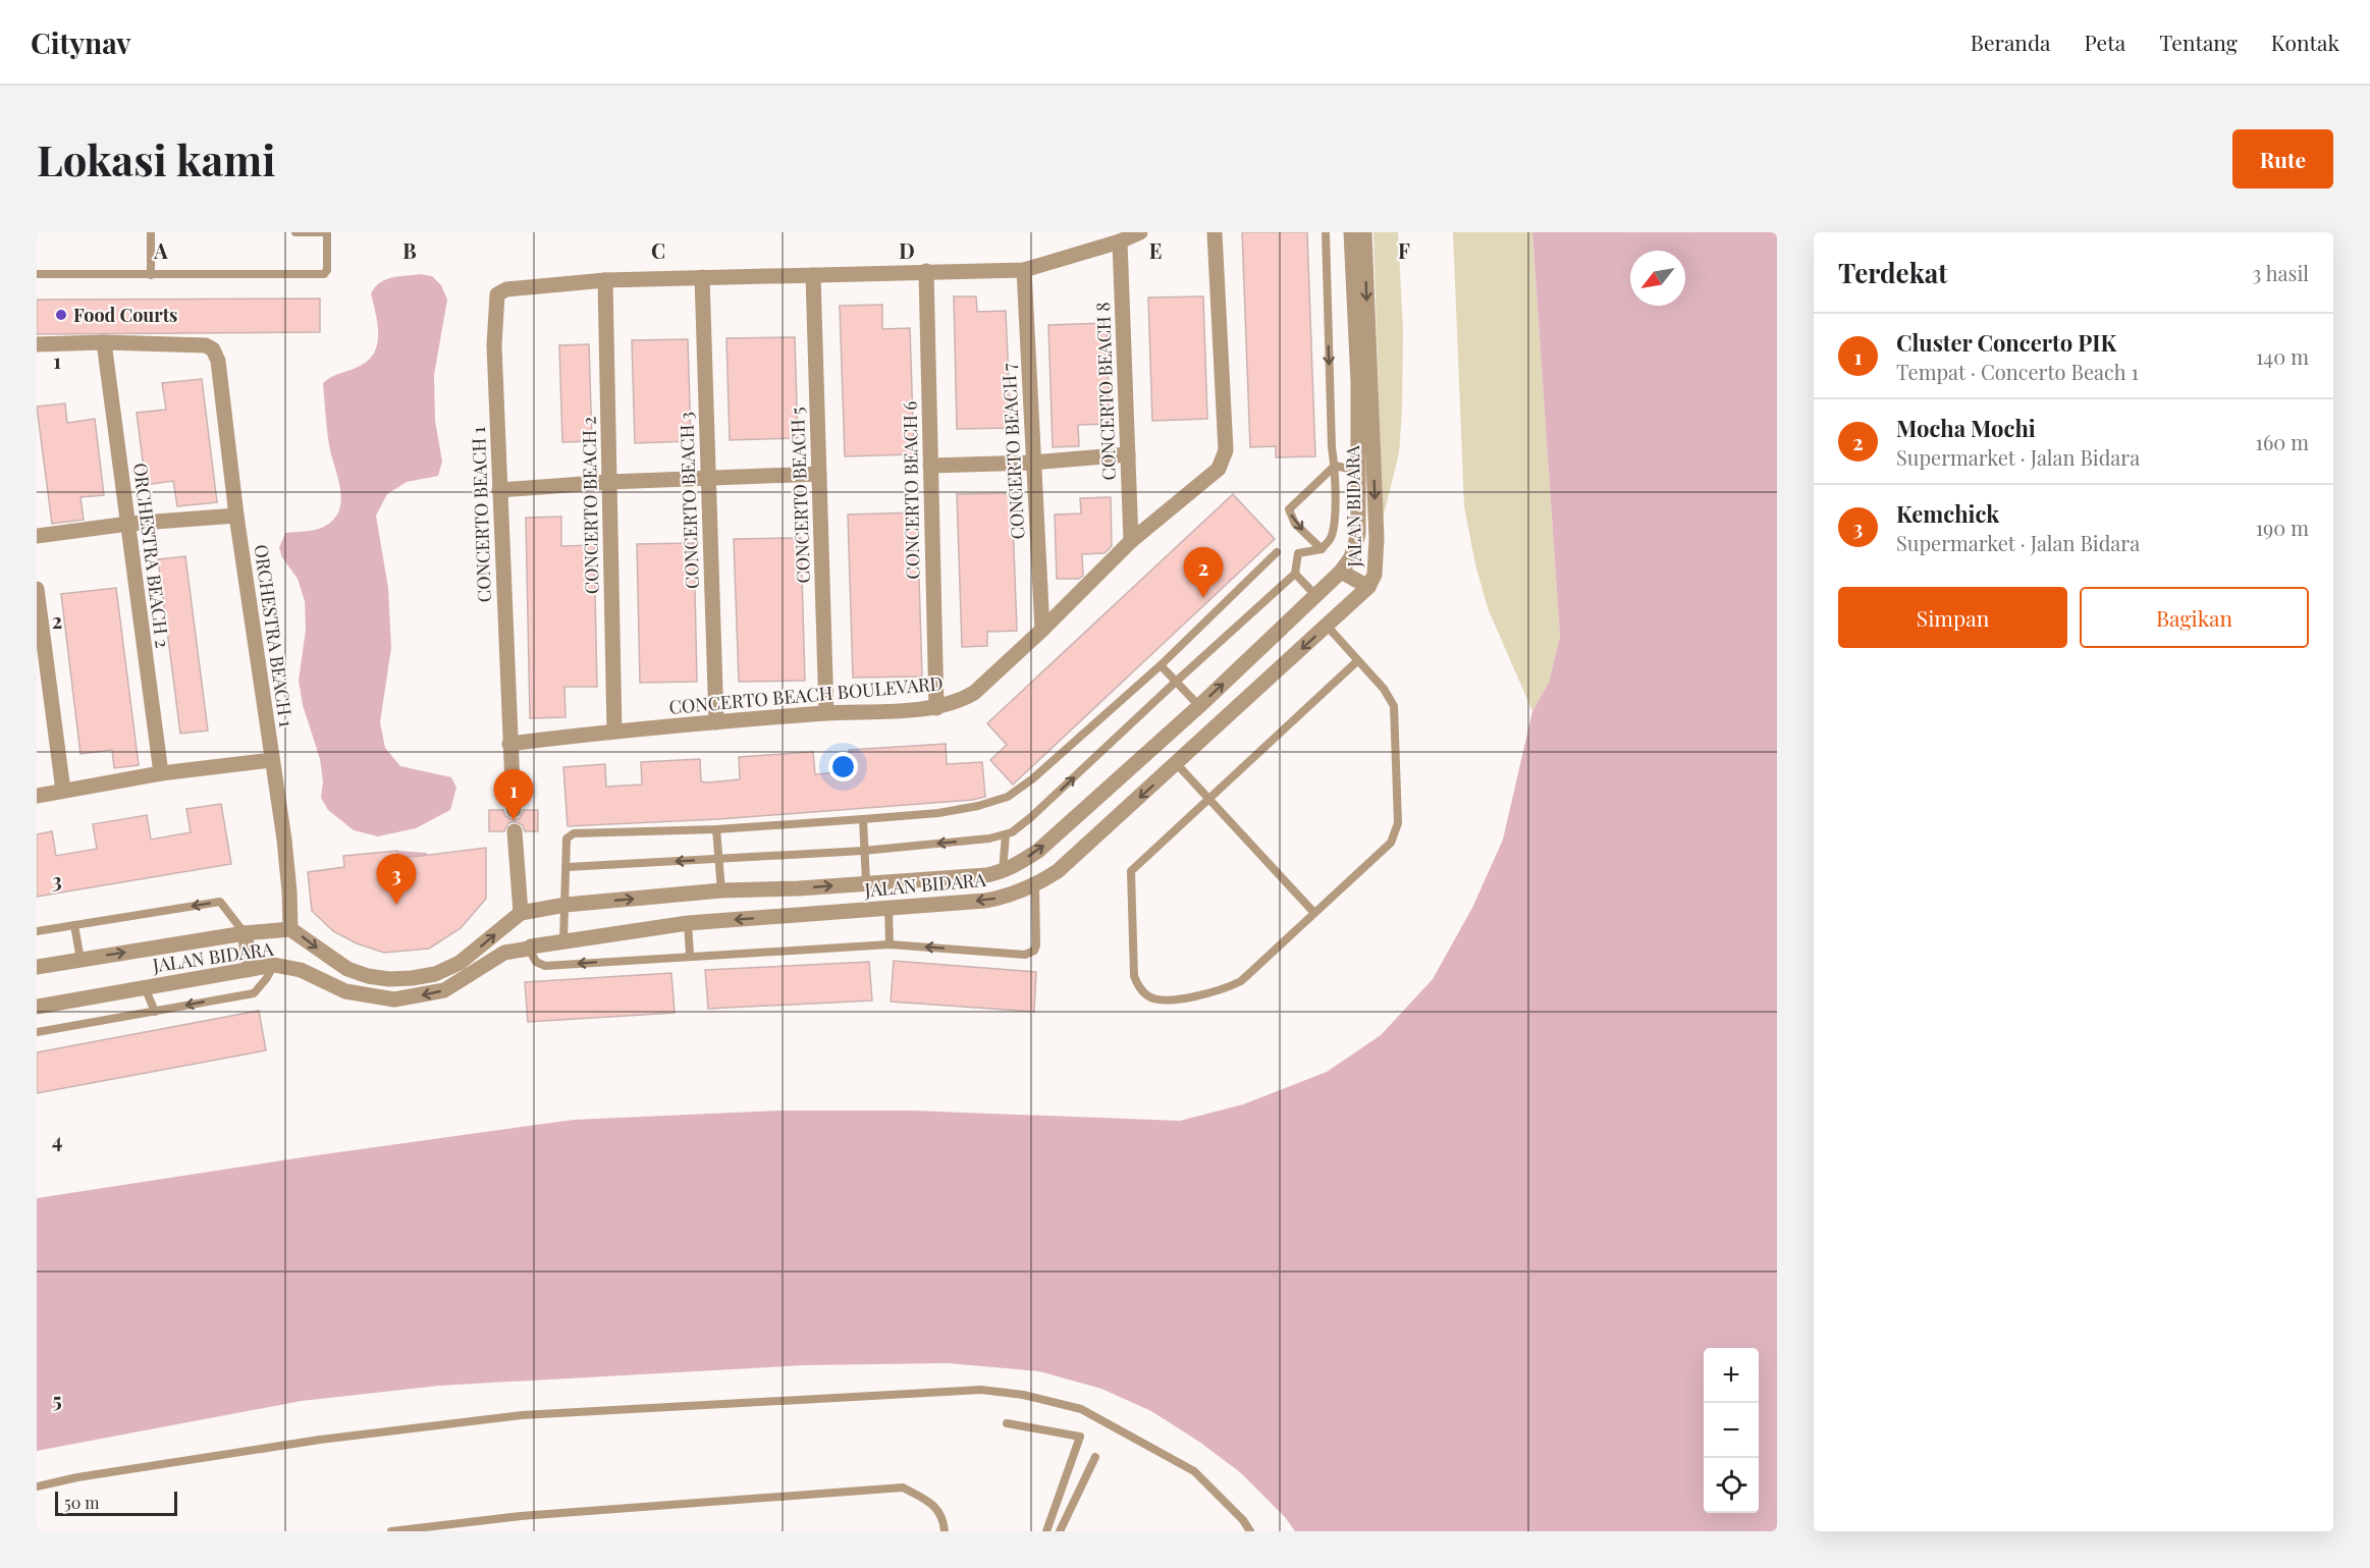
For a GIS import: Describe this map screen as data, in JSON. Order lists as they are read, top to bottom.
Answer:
{
  "streets": {
    "street": [
      "CONCERTO BEACH 8",
      "CONCERTO BEACH 7",
      "CONCERTO BEACH 6",
      "CONCERTO BEACH 5",
      "CONCERTO BEACH 3",
      "CONCERTO BEACH 2",
      "JALAN BIDARA",
      "CONCERTO BEACH 1",
      "ORCHESTRA BEACH 2",
      "ORCHESTRA BEACH 1",
      "CONCERTO BEACH BOULEVARD"
    ]
  },
  "crossings": [
    ["CONCERTO BEACH 8", "CONCERTO BEACH BOULEVARD"],
    ["CONCERTO BEACH 7", "CONCERTO BEACH BOULEVARD"],
    ["CONCERTO BEACH 6", "CONCERTO BEACH BOULEVARD"],
    ["CONCERTO BEACH 5", "CONCERTO BEACH BOULEVARD"],
    ["CONCERTO BEACH 3", "CONCERTO BEACH BOULEVARD"],
    ["CONCERTO BEACH 2", "CONCERTO BEACH 1"],
    ["CONCERTO BEACH 2", "CONCERTO BEACH BOULEVARD"],
    ["JALAN BIDARA", "ORCHESTRA BEACH 1"],
    ["CONCERTO BEACH 1", "CONCERTO BEACH BOULEVARD"],
    ["ORCHESTRA BEACH 2", "ORCHESTRA BEACH 1"]
  ],
  "places": ["Food Courts"],
  "scale_bar": "50 m",
  "north": "bottom left",
  "page": {
    "header": "Citynav",
    "nav": [
      "Beranda",
      "Peta",
      "Tentang",
      "Kontak"
    ],
    "buttons": [
      "Rute",
      ["Simpan", "Bagikan"]
    ],
    "title": "Lokasi kami",
    "heading": ["Terdekat", "3 hasil"],
    "list": [
      {
        "mark": "1",
        "name": "Cluster Concerto PIK",
        "note": "Tempat · Concerto Beach 1",
        "value": "140 m"
      },
      {
        "mark": "2",
        "name": "Mocha Mochi",
        "note": "Supermarket · Jalan Bidara",
        "value": "160 m"
      },
      {
        "mark": "3",
        "name": "Kemchick",
        "note": "Supermarket · Jalan Bidara",
        "value": "190 m"
      }
    ],
    "pins": ["2", "1", "3"],
    "map_buttons": ["+", "−"],
    "scale": "50 m"
  },
  "grid": {
    "columns": [
      "A",
      "B",
      "C",
      "D",
      "E",
      "F"
    ],
    "rows": [
      "1",
      "2",
      "3",
      "4",
      "5"
    ]
  }
}
